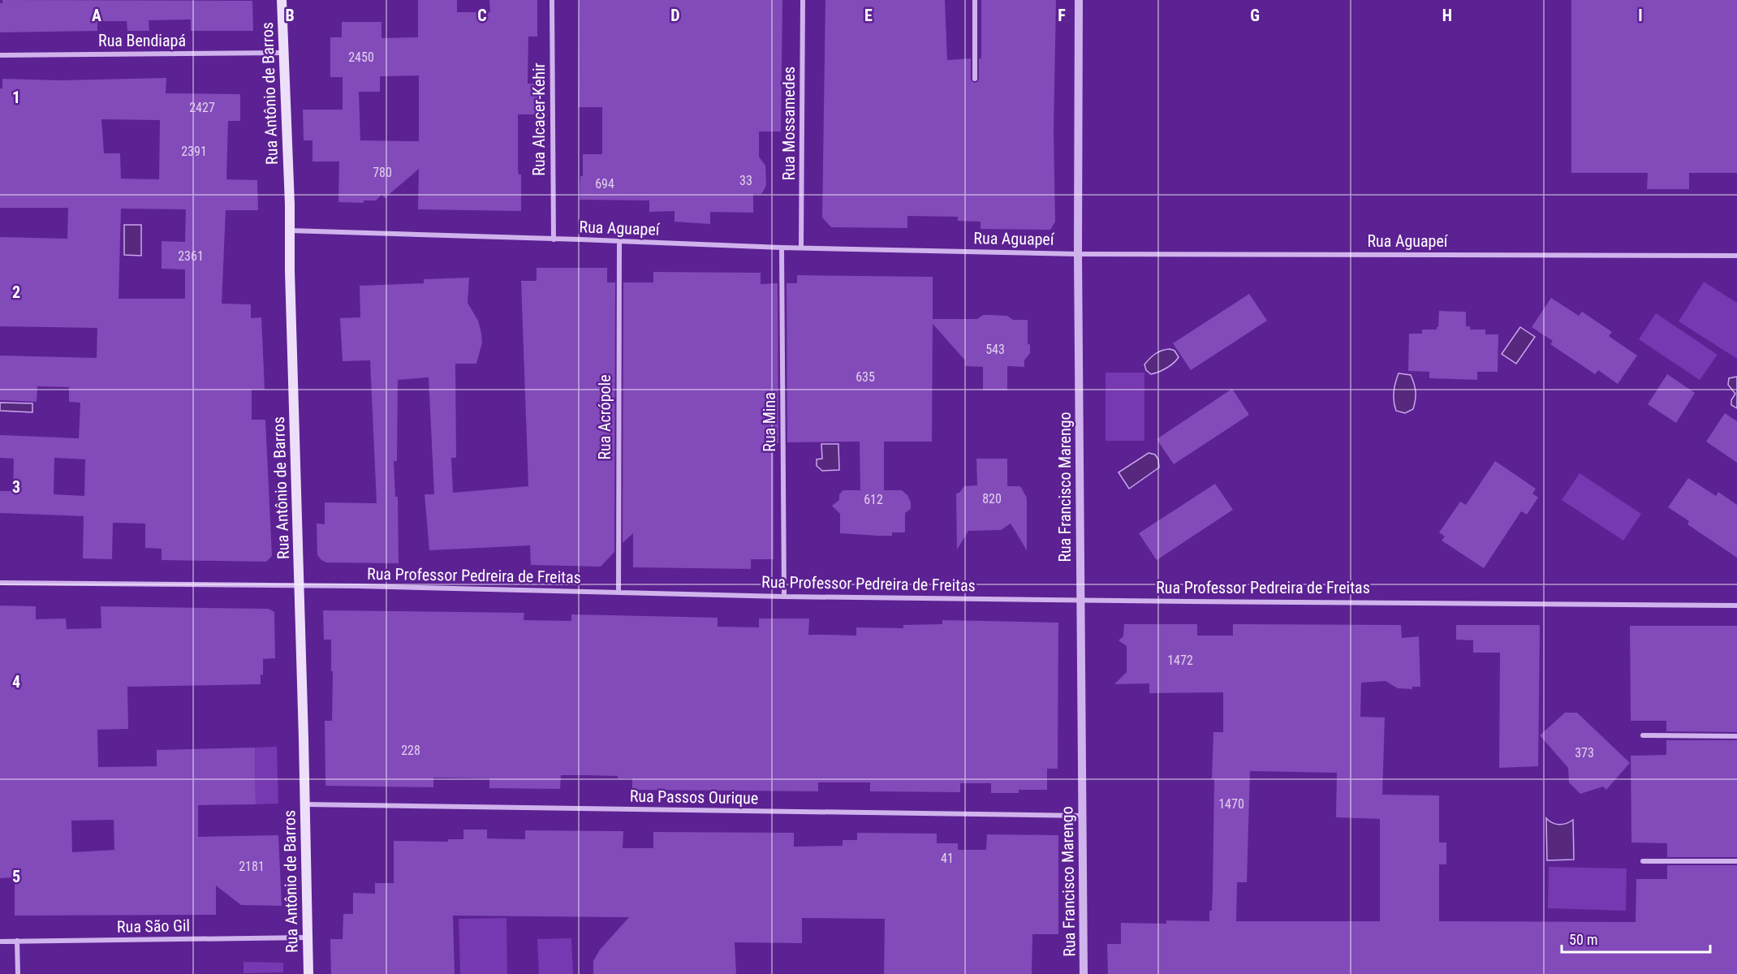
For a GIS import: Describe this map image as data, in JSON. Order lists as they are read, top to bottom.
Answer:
{
  "streets": {
    "main road": ["Rua Antônio de Barros"],
    "street": [
      "Rua Bendiapá",
      "Rua Alcacer-Kehir",
      "Rua Mossamedes",
      "Rua Aguapeí",
      "Rua Acrópole",
      "Rua Mina",
      "Rua Francisco Marengo",
      "Rua Professor Pedreira de Freitas",
      "Rua Passos Ourique",
      "Rua São Gil"
    ]
  },
  "crossings": [
    ["Rua Bendiapá", "Rua Antônio de Barros"],
    ["Rua Antônio de Barros", "Rua Aguapeí"],
    ["Rua Antônio de Barros", "Rua Professor Pedreira de Freitas"],
    ["Rua Antônio de Barros", "Rua Passos Ourique"],
    ["Rua Antônio de Barros", "Rua São Gil"],
    ["Rua Alcacer-Kehir", "Rua Aguapeí"],
    ["Rua Mossamedes", "Rua Aguapeí"],
    ["Rua Aguapeí", "Rua Acrópole"],
    ["Rua Aguapeí", "Rua Mina"],
    ["Rua Aguapeí", "Rua Francisco Marengo"],
    ["Rua Acrópole", "Rua Professor Pedreira de Freitas"],
    ["Rua Mina", "Rua Professor Pedreira de Freitas"],
    ["Rua Francisco Marengo", "Rua Professor Pedreira de Freitas"],
    ["Rua Francisco Marengo", "Rua Passos Ourique"]
  ],
  "house_numbers": [
    "2450",
    "2427",
    "2391",
    "780",
    "33",
    "694",
    "2361",
    "543",
    "635",
    "820",
    "612",
    "1472",
    "228",
    "373",
    "1470",
    "41",
    "2181"
  ],
  "scale_bar": "50 m",
  "grid": {
    "columns": [
      "A",
      "B",
      "C",
      "D",
      "E",
      "F",
      "G",
      "H",
      "I"
    ],
    "rows": [
      "1",
      "2",
      "3",
      "4",
      "5"
    ]
  }
}
